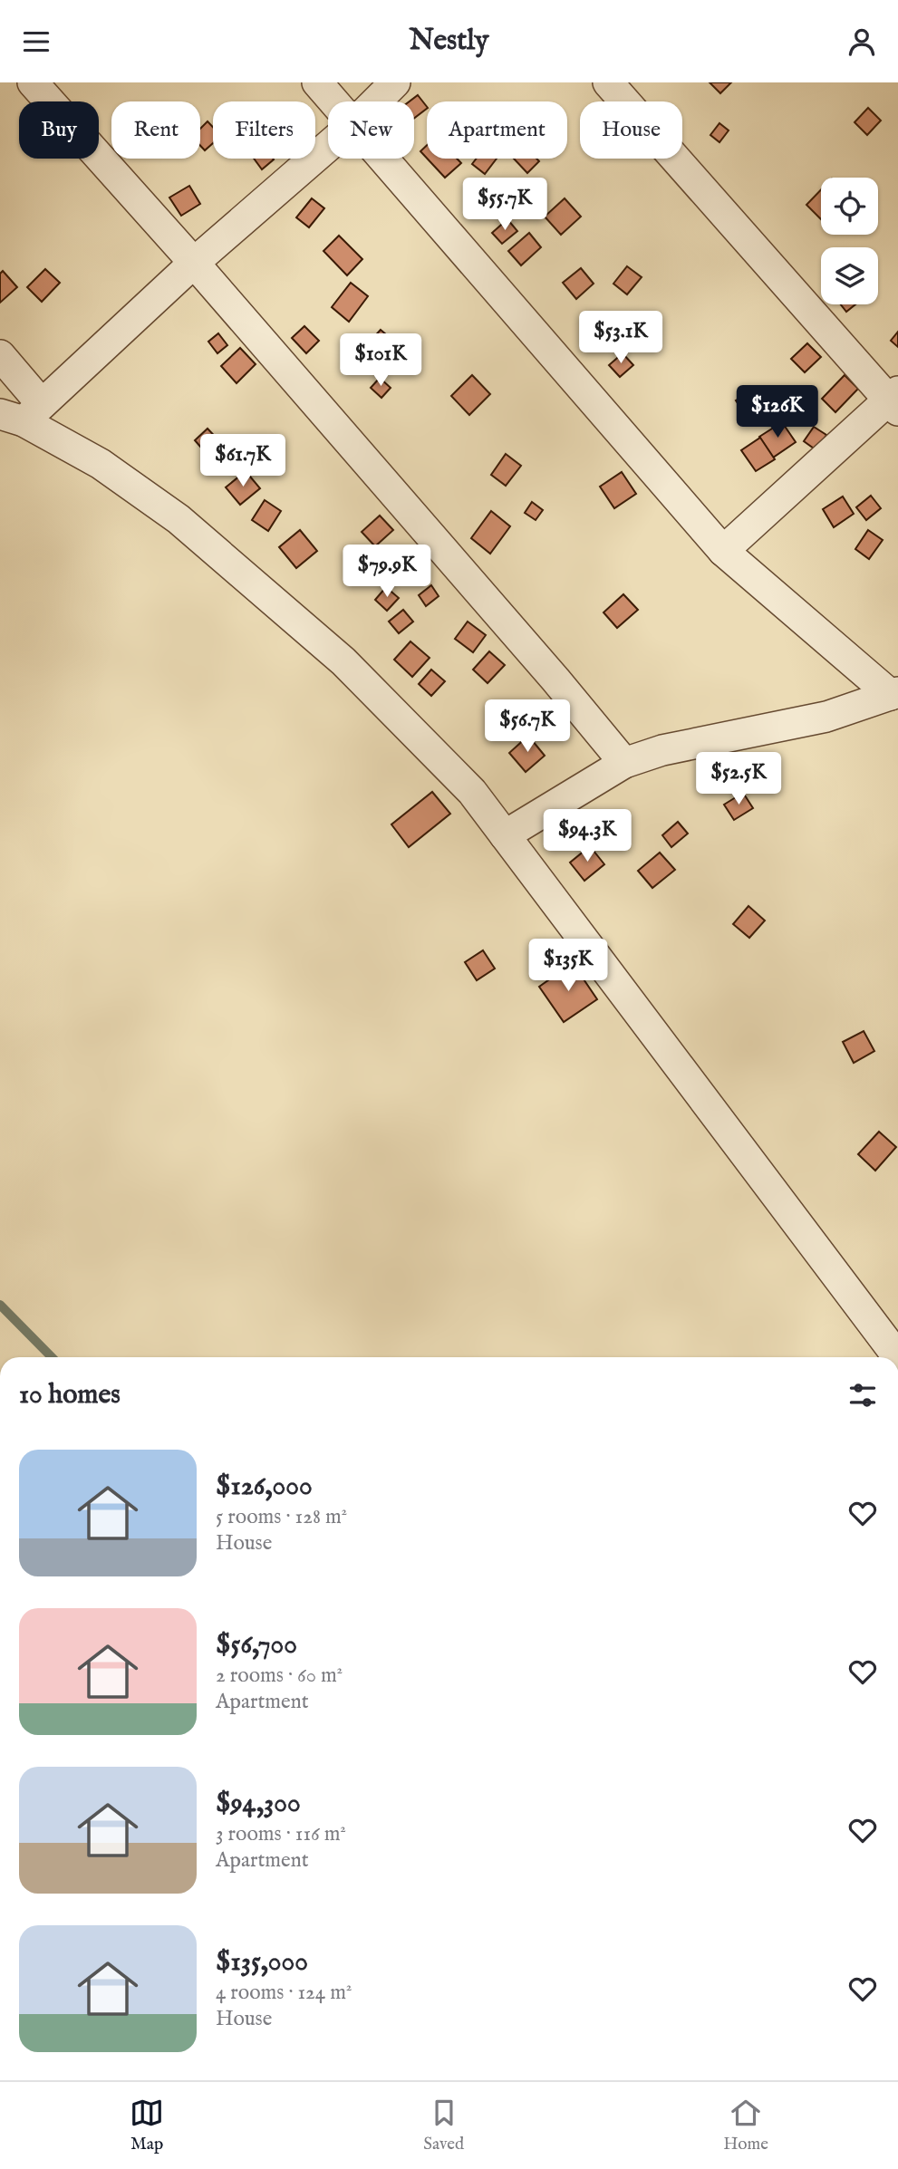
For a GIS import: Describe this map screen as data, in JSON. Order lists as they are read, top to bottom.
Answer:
{
  "page": {
    "header": "Nestly",
    "chip": [
      "Buy",
      "Rent",
      "Filters",
      "New",
      "Apartment",
      "House"
    ],
    "price": [
      "$55.7K",
      "$53.1K",
      "$101K",
      "$126K",
      "$61.7K",
      "$79.9K",
      "$56.7K",
      "$52.5K",
      "$94.3K",
      "$135K"
    ],
    "heading": "10 homes",
    "list": [
      {
        "name": "$126,000",
        "note": "5 rooms · 128 m² · House"
      },
      {
        "name": "$56,700",
        "note": "2 rooms · 60 m² · Apartment"
      },
      {
        "name": "$94,300",
        "note": "3 rooms · 116 m² · Apartment"
      },
      {
        "name": "$135,000",
        "note": "4 rooms · 124 m² · House"
      }
    ],
    "tabs": ["Map", "Saved", "Home"]
  }
}
